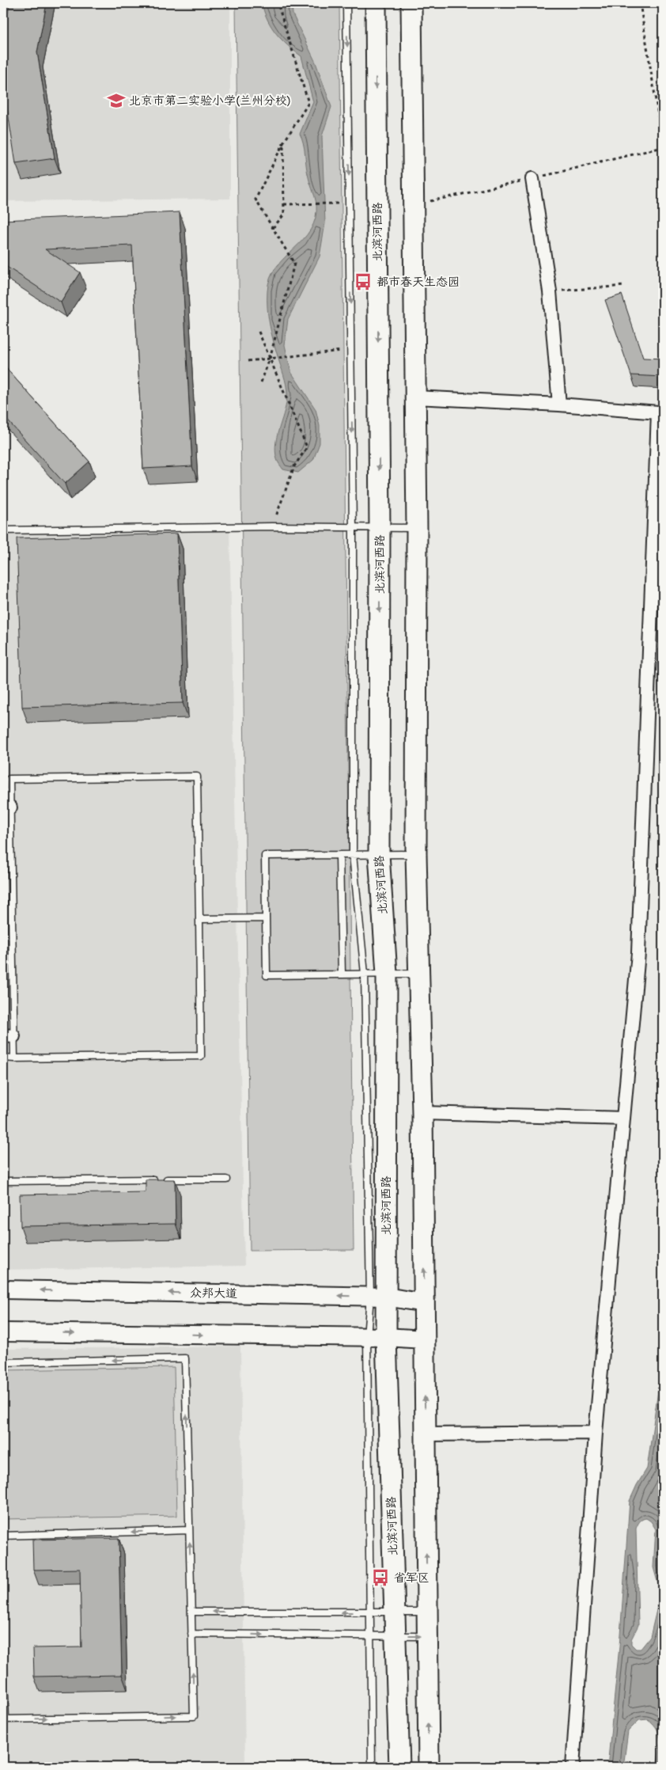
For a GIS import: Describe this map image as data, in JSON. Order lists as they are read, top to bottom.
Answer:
{
  "streets": {
    "main road": ["北滨河西路", "众邦大道"]
  },
  "crossings": [
    ["北滨河西路", "众邦大道"]
  ],
  "places": {
    "school or university": ["北京市第二实验小学(兰州分校)"],
    "bus stop": ["都市春天生态园", "省军区"]
  }
}
